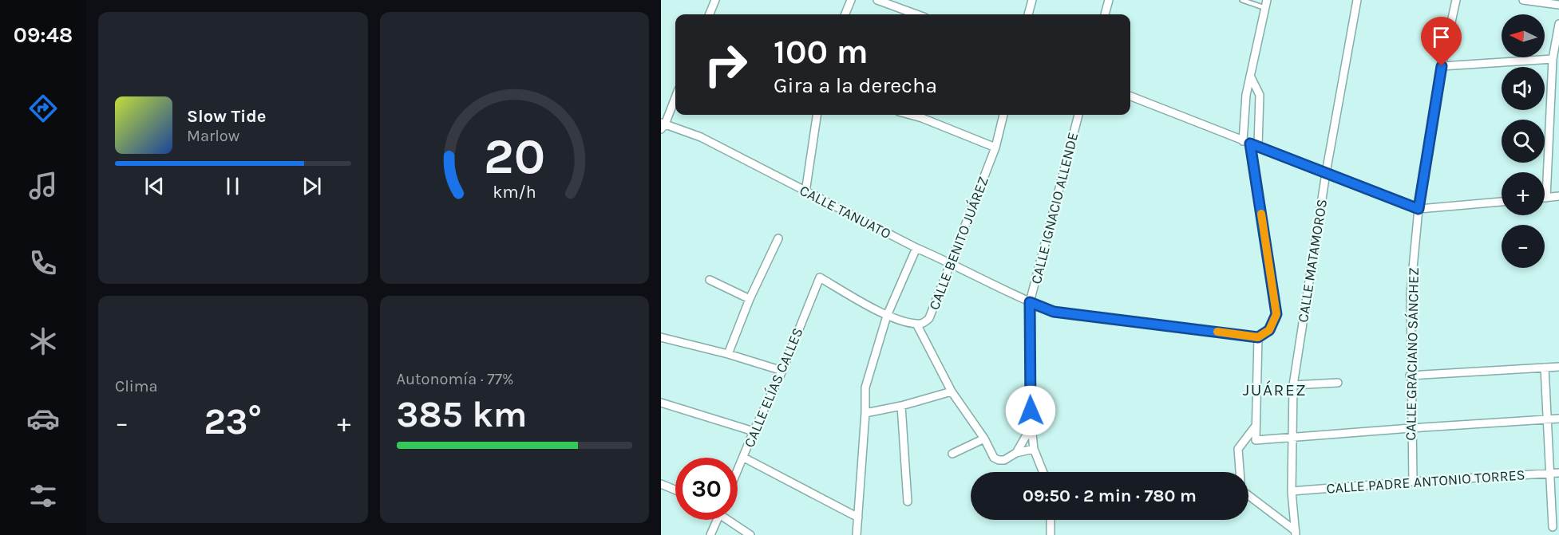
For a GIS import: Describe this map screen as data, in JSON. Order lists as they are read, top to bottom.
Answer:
{
  "streets": {
    "street": [
      "CALLE IGNACIO ALLENDE",
      "CALLE TANUATO",
      "CALLE BENITO JUÁREZ",
      "CALLE MATAMOROS",
      "CALLE GRACIANO SÁNCHEZ",
      "CALLE ELÍAS CALLES",
      "CALLE PADRE ANTONIO TORRES"
    ]
  },
  "crossings": [
    ["CALLE IGNACIO ALLENDE", "CALLE TANUATO"],
    ["CALLE TANUATO", "CALLE BENITO JUÁREZ"],
    ["CALLE MATAMOROS", "CALLE PADRE ANTONIO TORRES"],
    ["CALLE GRACIANO SÁNCHEZ", "CALLE PADRE ANTONIO TORRES"]
  ],
  "districts": ["JUÁREZ"],
  "north": "left",
  "page": {
    "tabs": "09:48",
    "map_buttons": ["+", "−"],
    "turn": ["100 m", "Gira a la derecha"],
    "song": ["Slow Tide", "Marlow"],
    "tile": [
      "Clima",
      ["Autonomía · 77%", "385 km"]
    ],
    "heat": ["−", "23°", "+"],
    "limit": "30",
    "trip": "09:50 · 2 min · 780 m",
    "gauge": ["20", "km/h"]
  }
}
